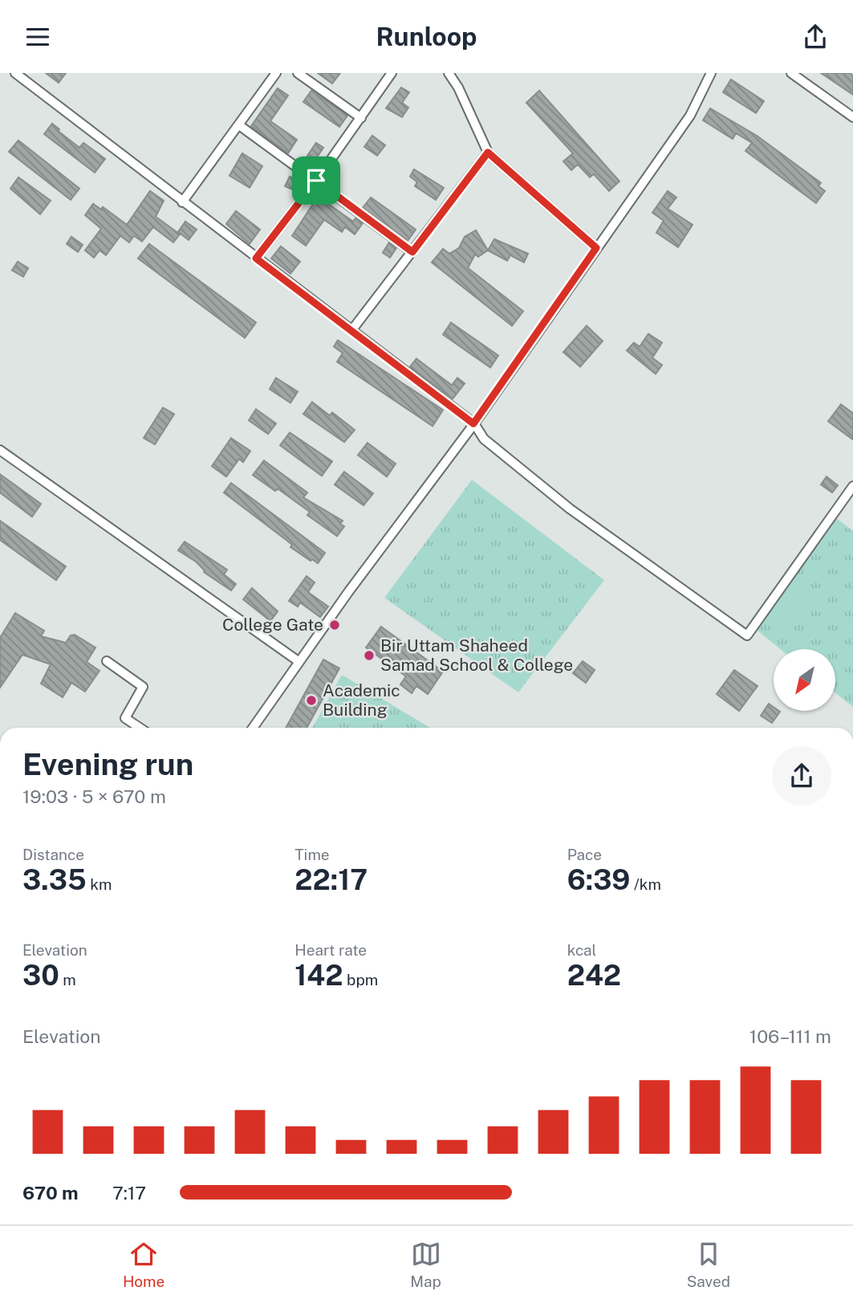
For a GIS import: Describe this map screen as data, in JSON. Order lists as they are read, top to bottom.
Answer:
{
  "places": ["College Gate", "Bir Uttam Shaheed Samad School & College", "Academic Building"],
  "north": "bottom left",
  "page": {
    "header": "Runloop",
    "heading": ["Evening run", "19:03 · 5 × 670 m"],
    "stats": [
      ["Distance", "3.35 km"],
      ["Time", "22:17"],
      ["Pace", "6:39 /km"],
      ["Elevation", "30 m"],
      ["Heart rate", "142 bpm"],
      ["kcal", "242"]
    ],
    "chart": ["Elevation", "106–111 m"],
    "list": [
      {
        "name": "670 m",
        "note": "7:17"
      }
    ],
    "tabs": ["Home", "Map", "Saved"]
  }
}
